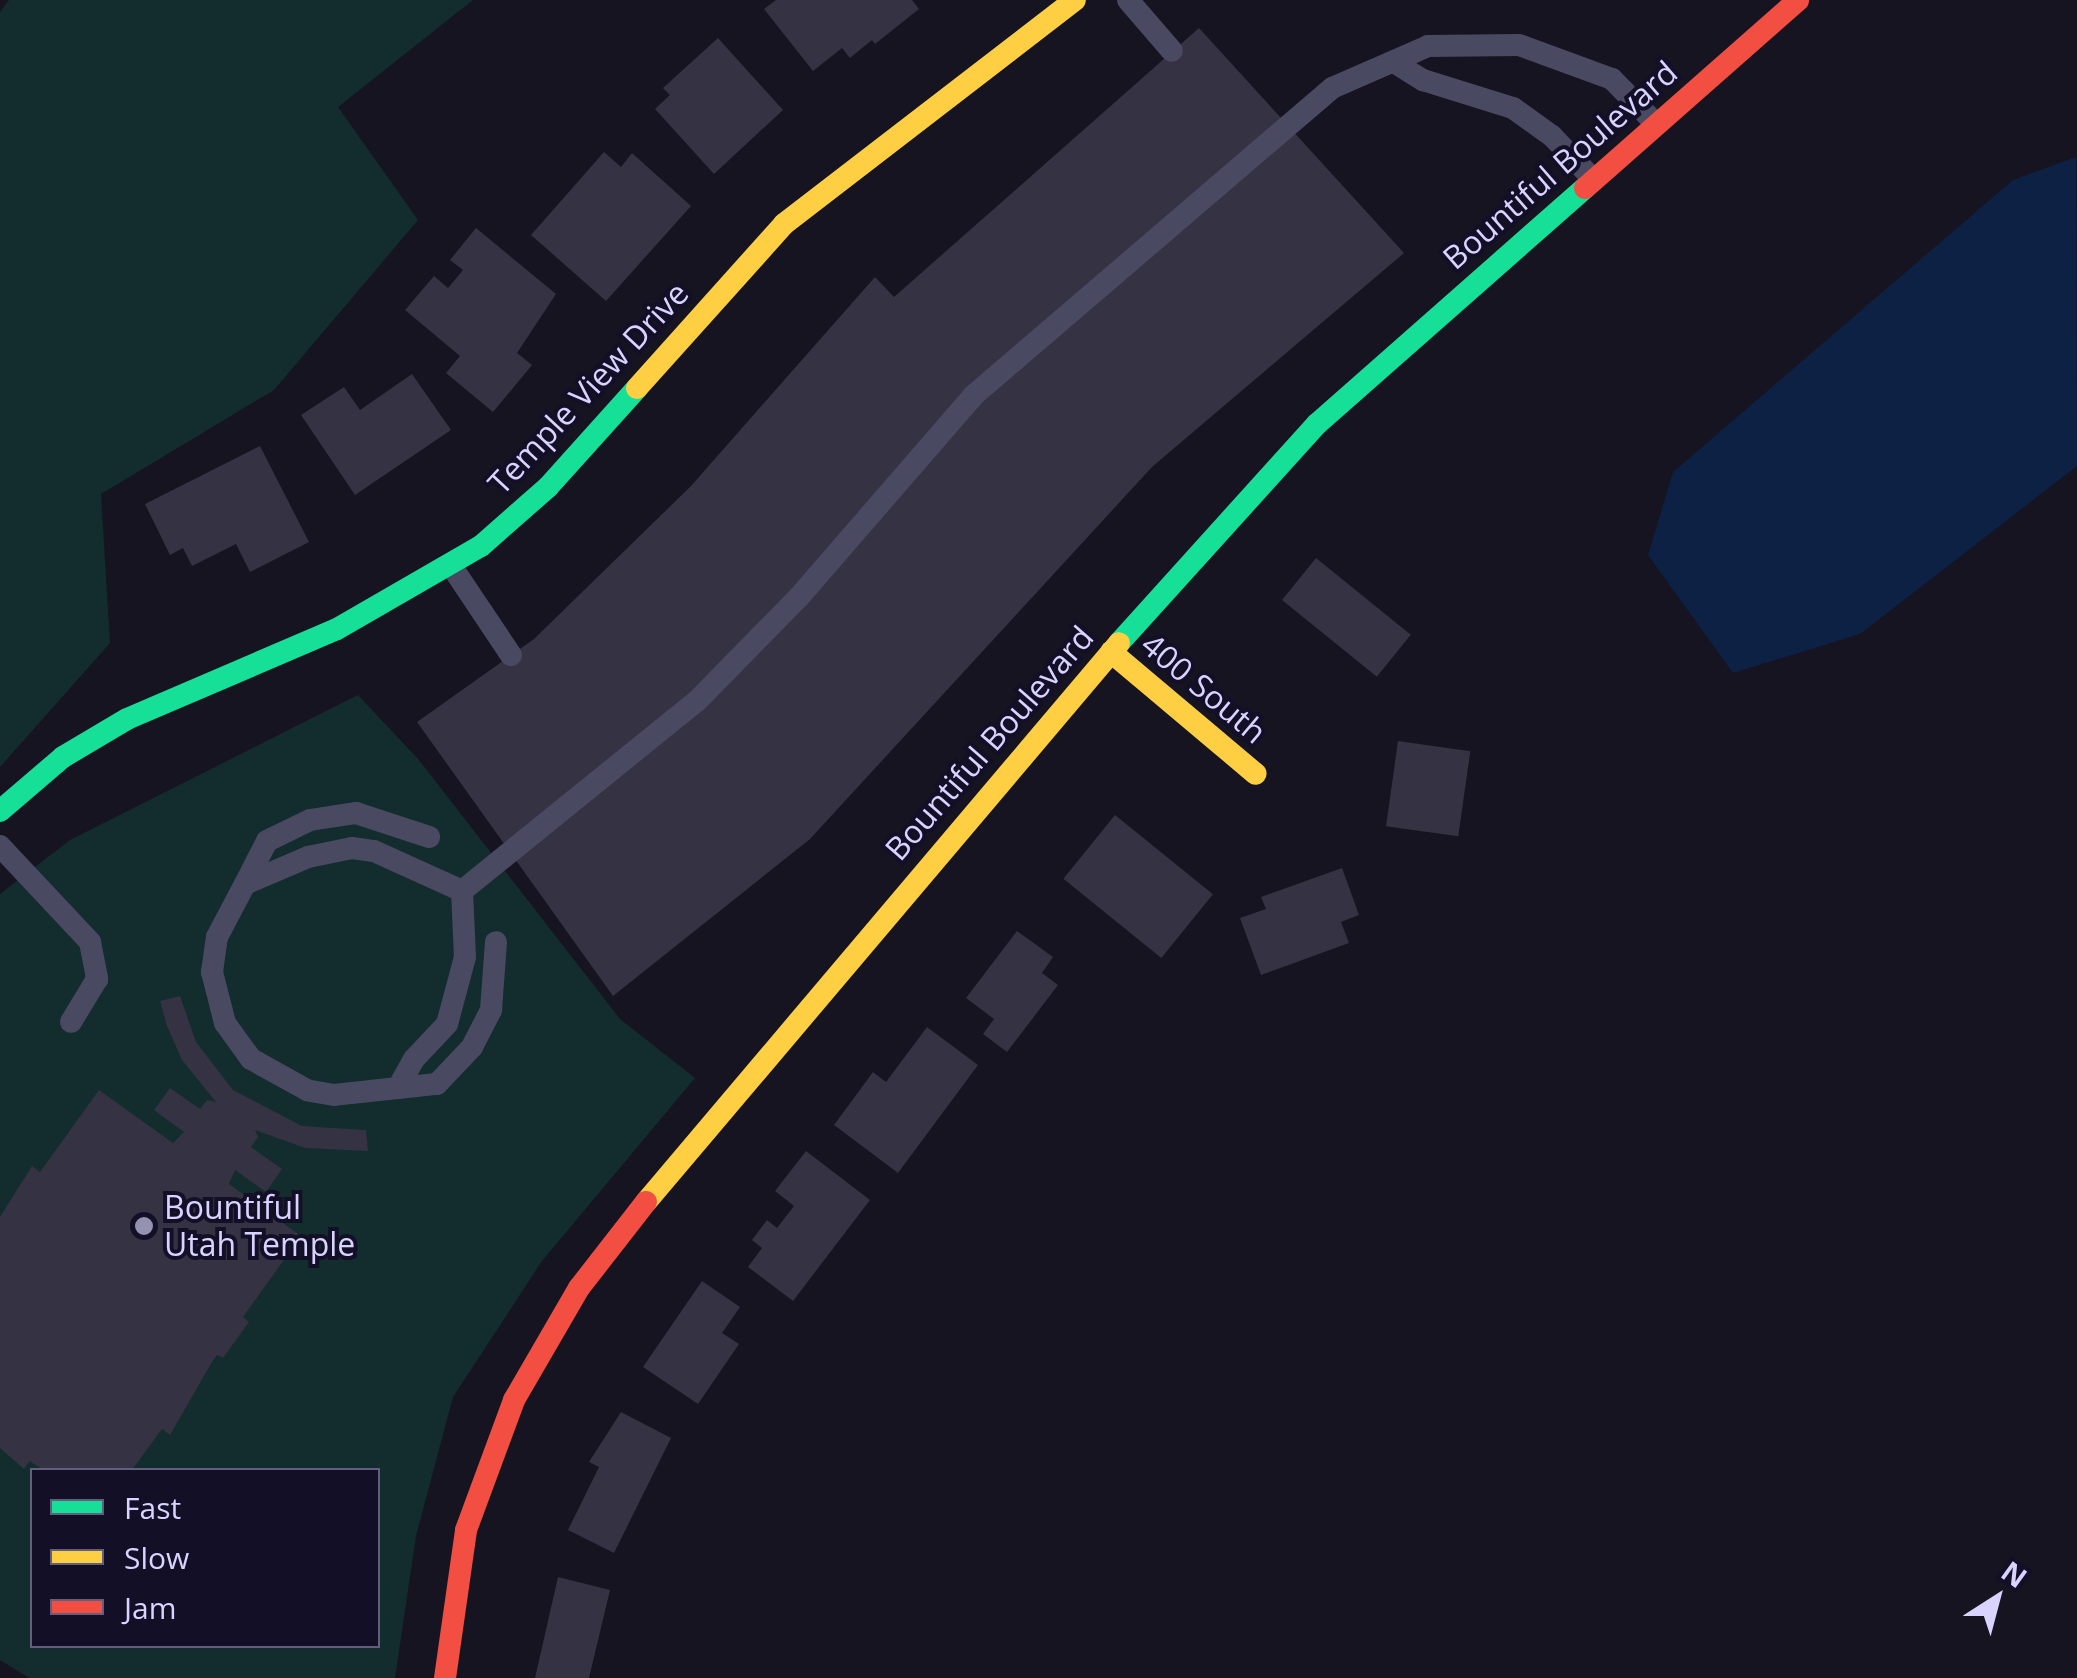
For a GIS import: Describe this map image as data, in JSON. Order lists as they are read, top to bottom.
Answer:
{
  "streets": {
    "main road": ["Bountiful Boulevard", "Temple View Drive", "400 South"]
  },
  "crossings": [
    ["Bountiful Boulevard", "400 South"]
  ],
  "places": ["Bountiful Utah Temple"],
  "legend": ["Fast", "Slow", "Jam"],
  "north": "top right"
}
